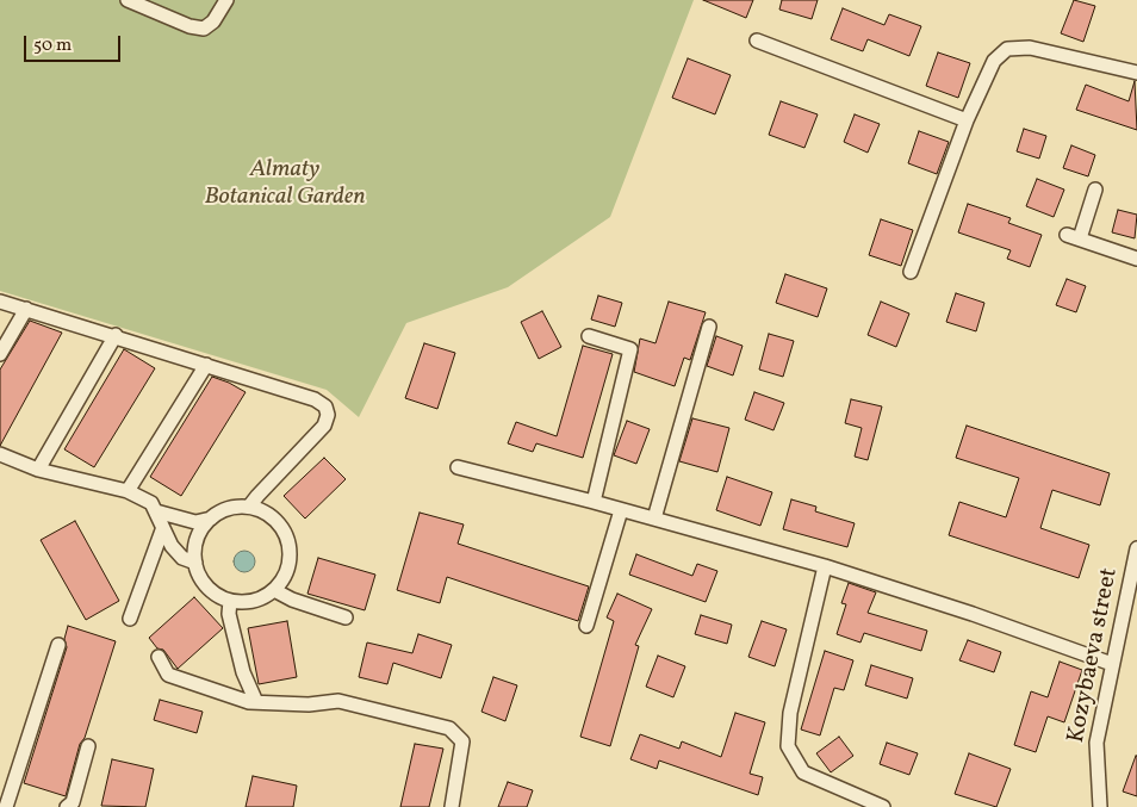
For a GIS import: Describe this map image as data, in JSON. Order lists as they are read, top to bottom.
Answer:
{
  "streets": {
    "street": ["Kozybaeva street"]
  },
  "parks": ["Almaty Botanical Garden"],
  "scale_bar": "50 m"
}
